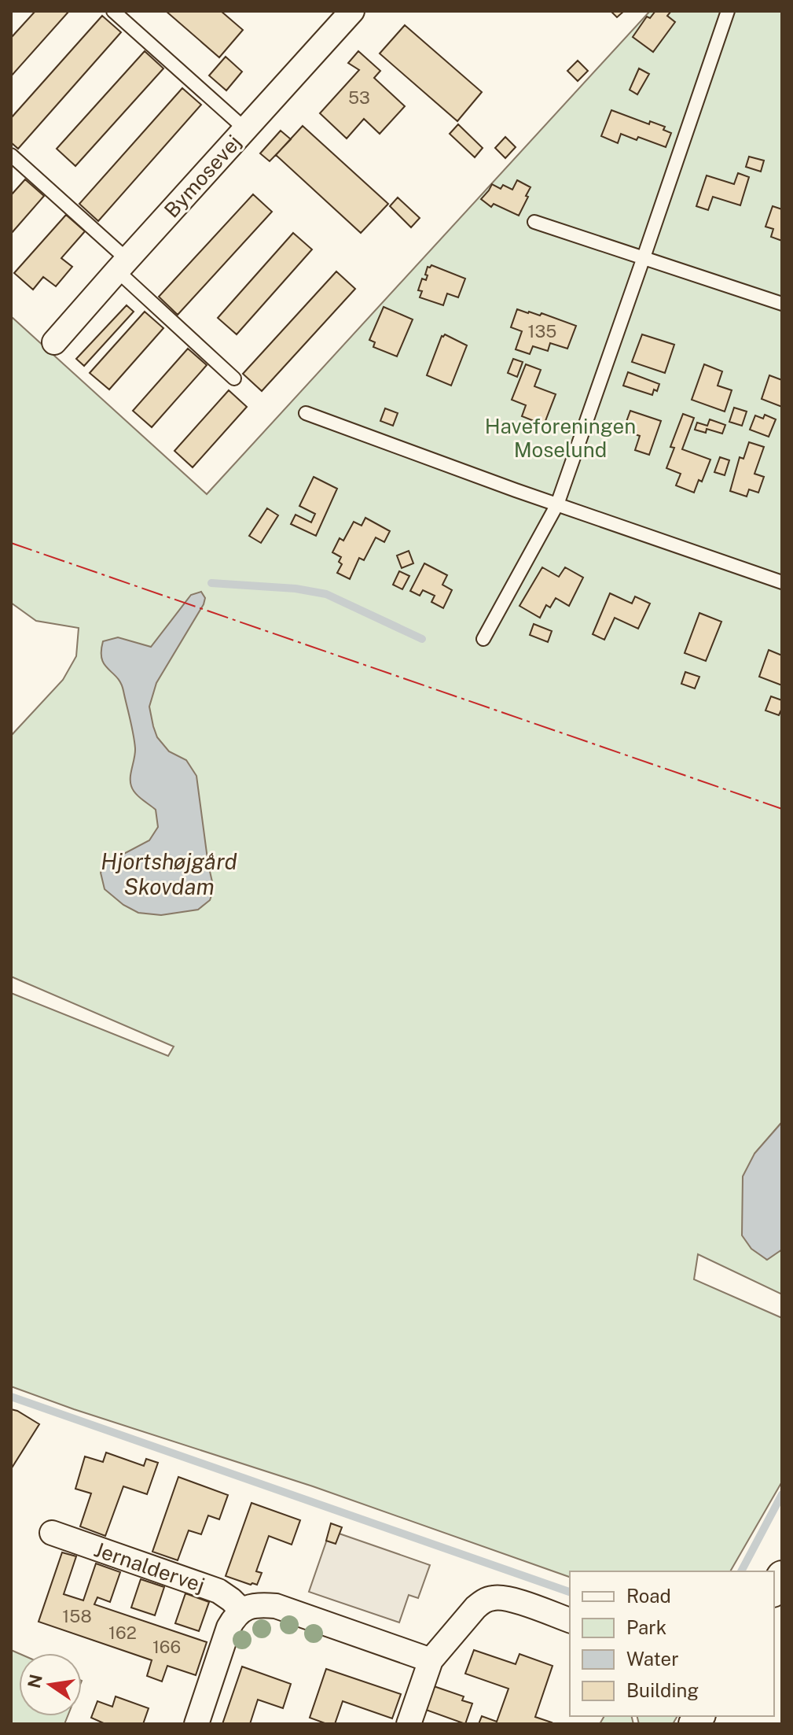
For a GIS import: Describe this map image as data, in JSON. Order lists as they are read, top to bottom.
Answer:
{
  "streets": {
    "street": ["Bymosevej", "Jernaldervej"]
  },
  "water": ["Hjortshøjgård Skovdam"],
  "parks": ["Haveforeningen Moselund"],
  "house_numbers": [
    "53",
    "135",
    "158",
    "162",
    "166"
  ],
  "legend": [
    "Road",
    "Park",
    "Water",
    "Building"
  ],
  "north": "left"
}
